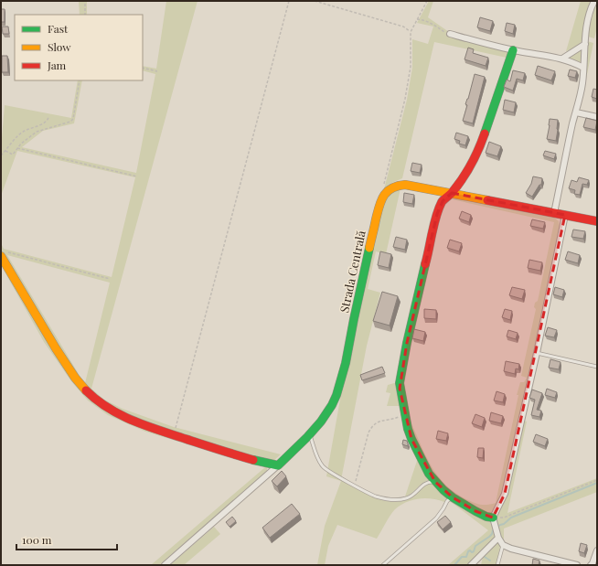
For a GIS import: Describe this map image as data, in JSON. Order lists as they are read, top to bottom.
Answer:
{
  "streets": {
    "street": ["Strada Centrală"]
  },
  "legend": ["Fast", "Slow", "Jam"],
  "scale_bar": "100 m"
}
